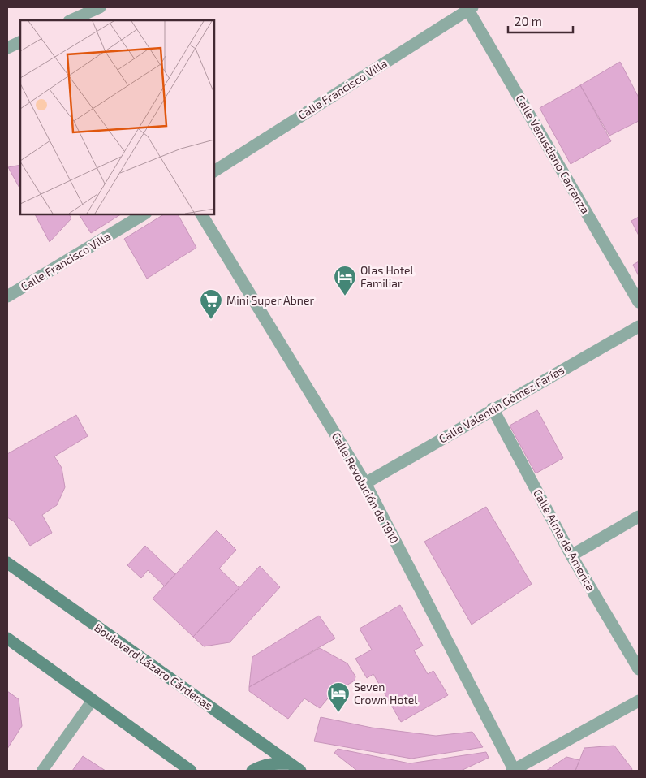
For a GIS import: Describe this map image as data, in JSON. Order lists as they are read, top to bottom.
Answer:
{
  "streets": {
    "main road": ["Boulevard Lázaro Cárdenas"],
    "street": [
      "Calle Francisco Villa",
      "Calle Venustiano Carranza",
      "Calle Valentín Gómez Farías",
      "Calle Revolución de 1910",
      "Calle Alma de America"
    ]
  },
  "crossings": [
    ["Calle Francisco Villa", "Calle Venustiano Carranza"],
    ["Calle Valentín Gómez Farías", "Calle Revolución de 1910"],
    ["Calle Valentín Gómez Farías", "Calle Alma de America"]
  ],
  "places": {
    "hotel": ["Olas Hotel Familiar", "Seven Crown Hotel"],
    "supermarket": ["Mini Super Abner"]
  },
  "scale_bar": "20 m"
}
